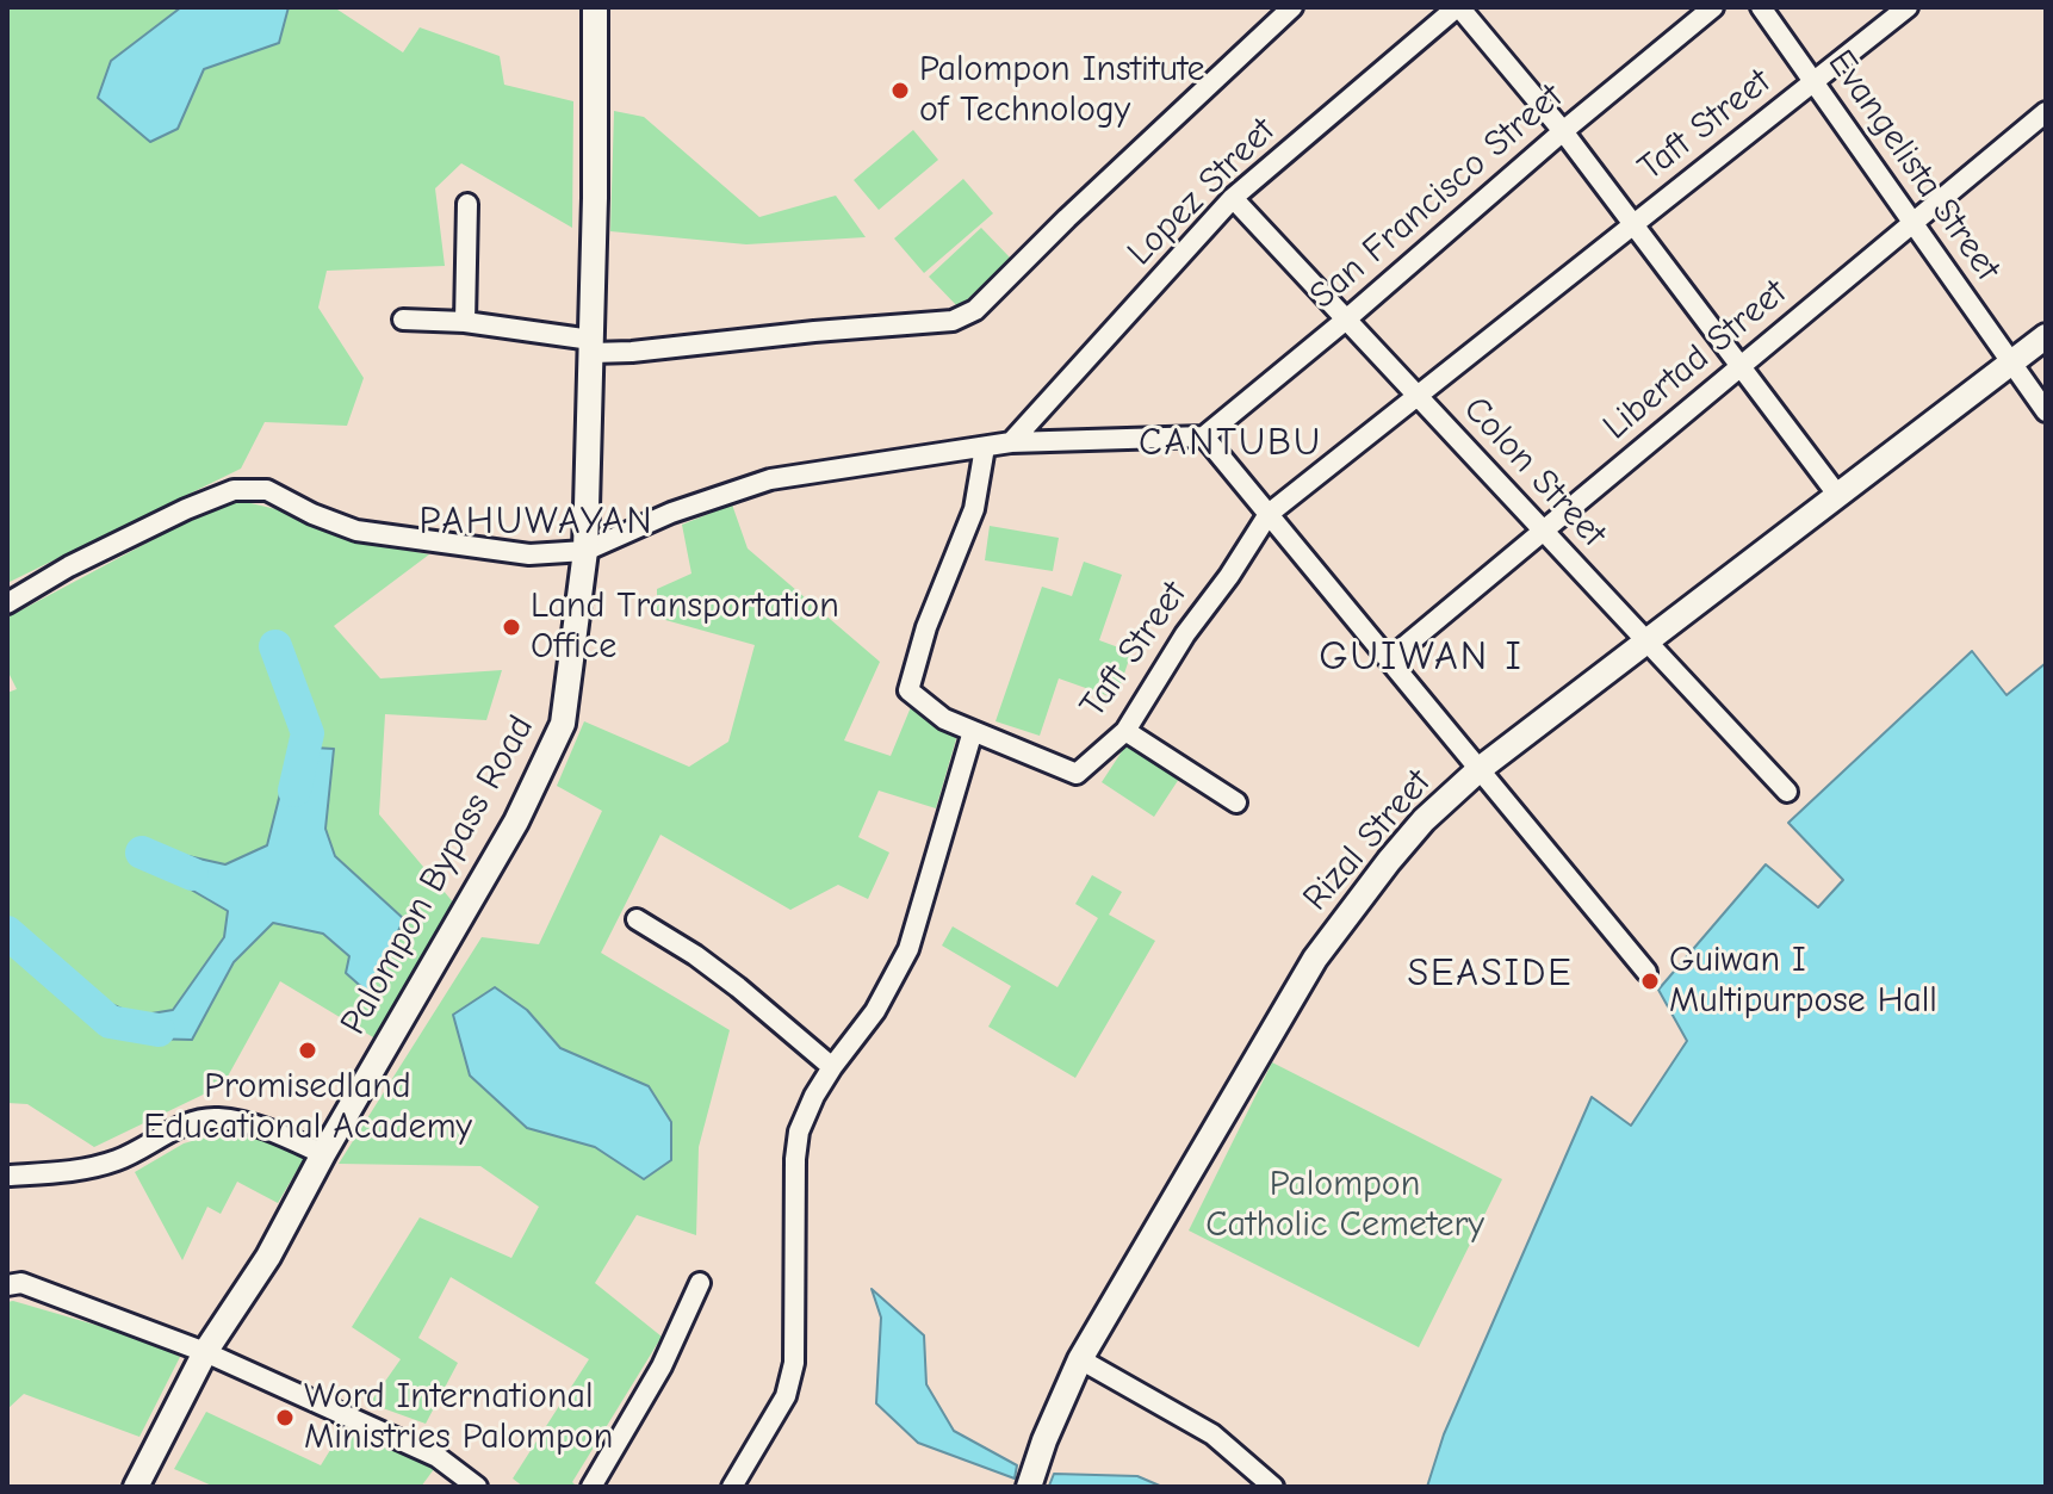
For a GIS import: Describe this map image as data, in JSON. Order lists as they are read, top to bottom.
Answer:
{
  "streets": {
    "main road": ["Rizal Street", "Palompon Bypass Road"],
    "street": [
      "Taft Street",
      "Evangelista Street",
      "Lopez Street",
      "San Francisco Street",
      "Libertad Street",
      "Colon Street"
    ]
  },
  "crossings": [
    ["Taft Street", "Evangelista Street"],
    ["Taft Street", "Colon Street"],
    ["Evangelista Street", "Libertad Street"],
    ["Evangelista Street", "Rizal Street"],
    ["Lopez Street", "Colon Street"],
    ["San Francisco Street", "Colon Street"],
    ["Libertad Street", "Colon Street"],
    ["Colon Street", "Rizal Street"]
  ],
  "districts": [
    "CANTUBU",
    "PAHUWAYAN",
    "GUIWAN I",
    "SEASIDE"
  ],
  "parks": ["Palompon Catholic Cemetery"],
  "places": [
    "Palompon Institute of Technology",
    "Land Transportation Office",
    "Guiwan I Multipurpose Hall",
    "Promisedland Educational Academy",
    "Word International Ministries Palompon"
  ]
}
